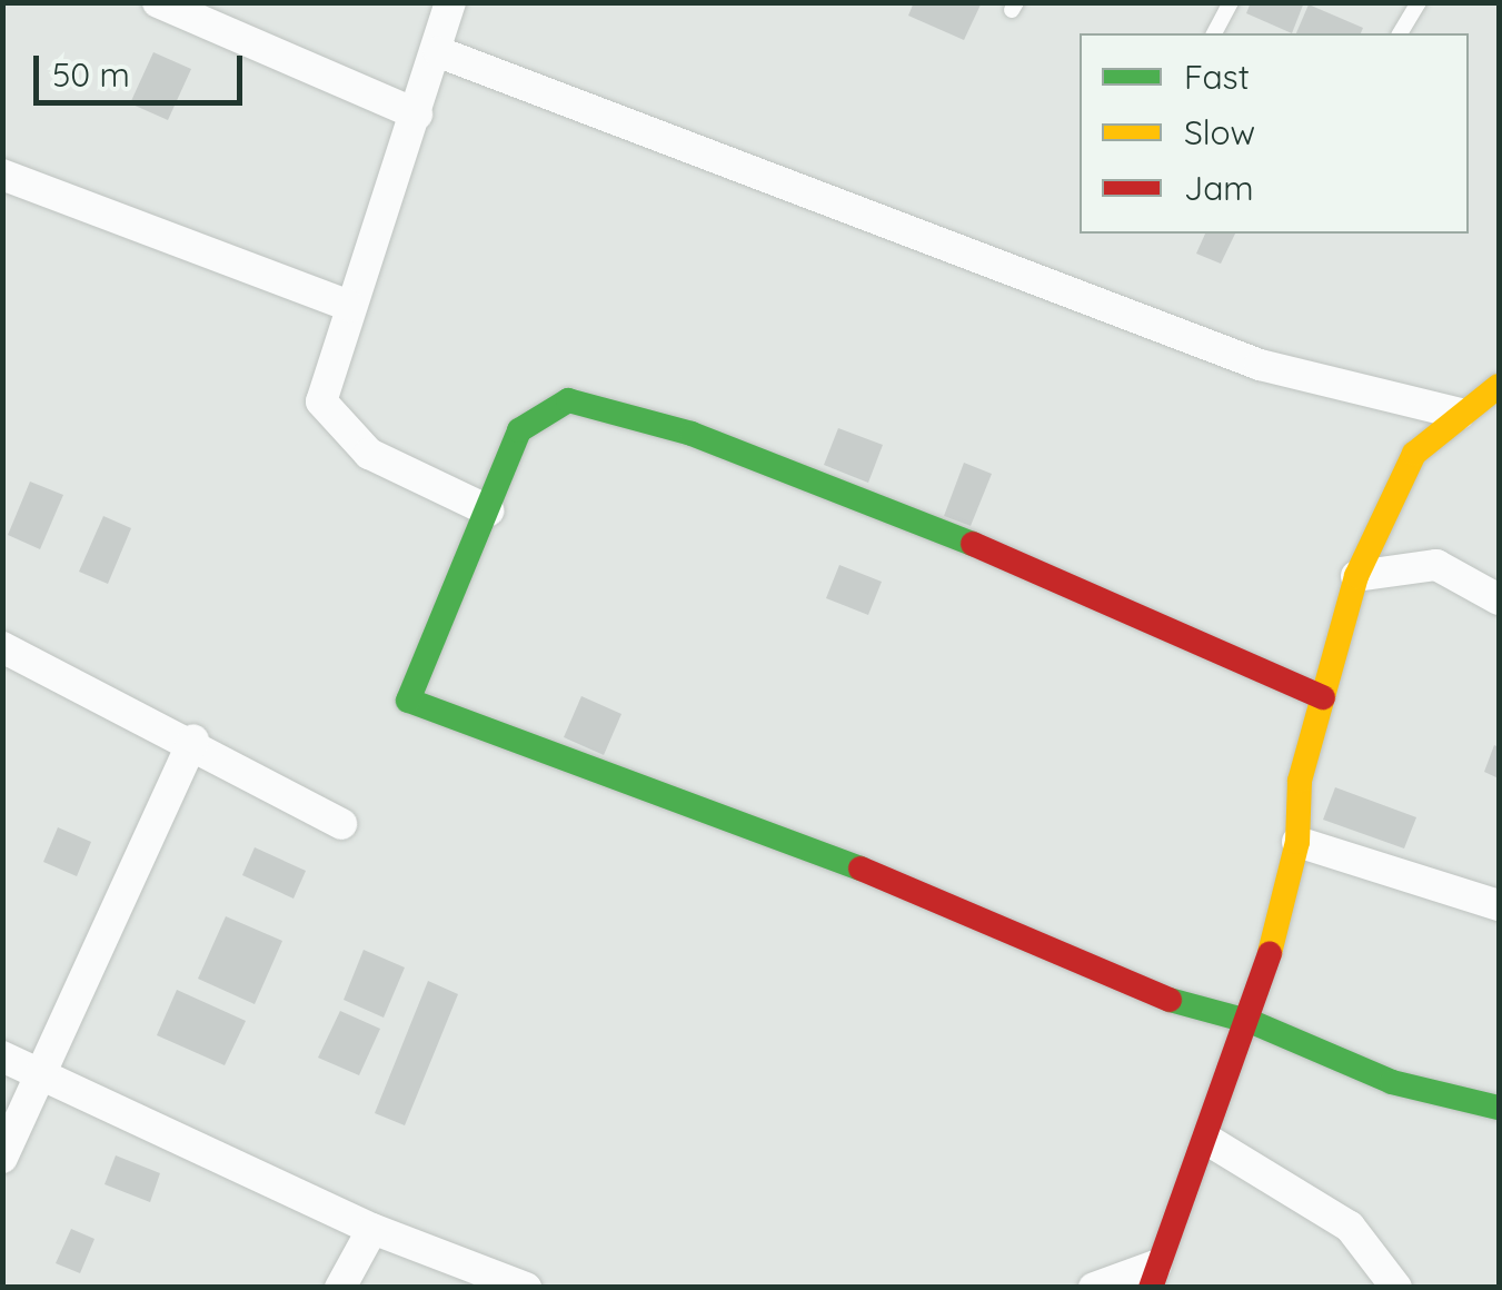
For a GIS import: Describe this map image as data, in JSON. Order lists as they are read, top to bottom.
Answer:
{
  "legend": ["Fast", "Slow", "Jam"],
  "scale_bar": "50 m"
}
